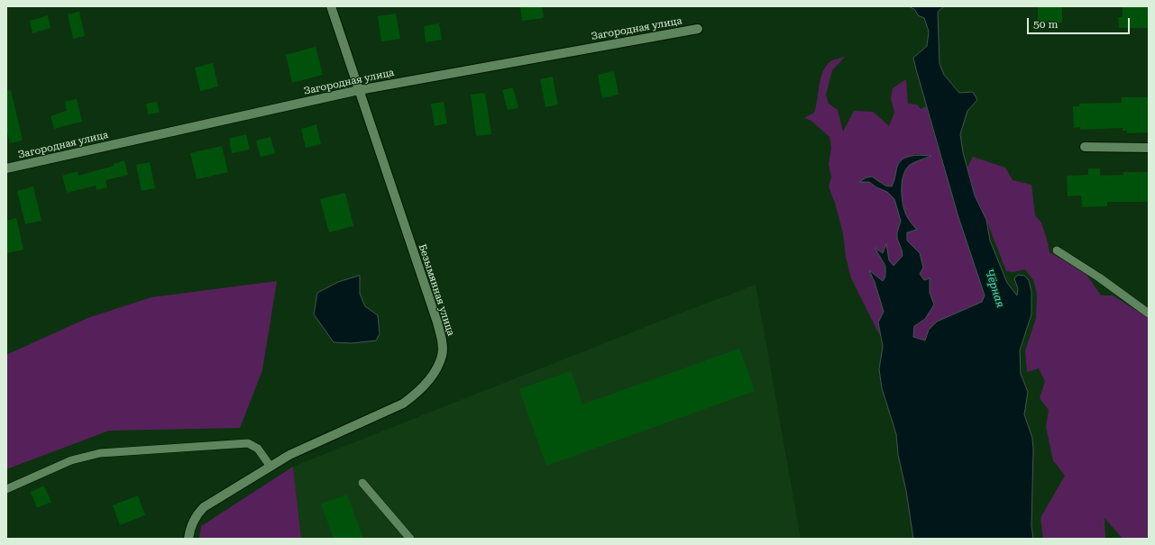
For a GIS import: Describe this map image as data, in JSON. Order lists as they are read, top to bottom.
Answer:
{
  "streets": {
    "street": ["Загородная улица", "Безымянная улица"]
  },
  "crossings": [
    ["Загородная улица", "Безымянная улица"]
  ],
  "water": ["Чёрная"],
  "scale_bar": "50 m"
}
